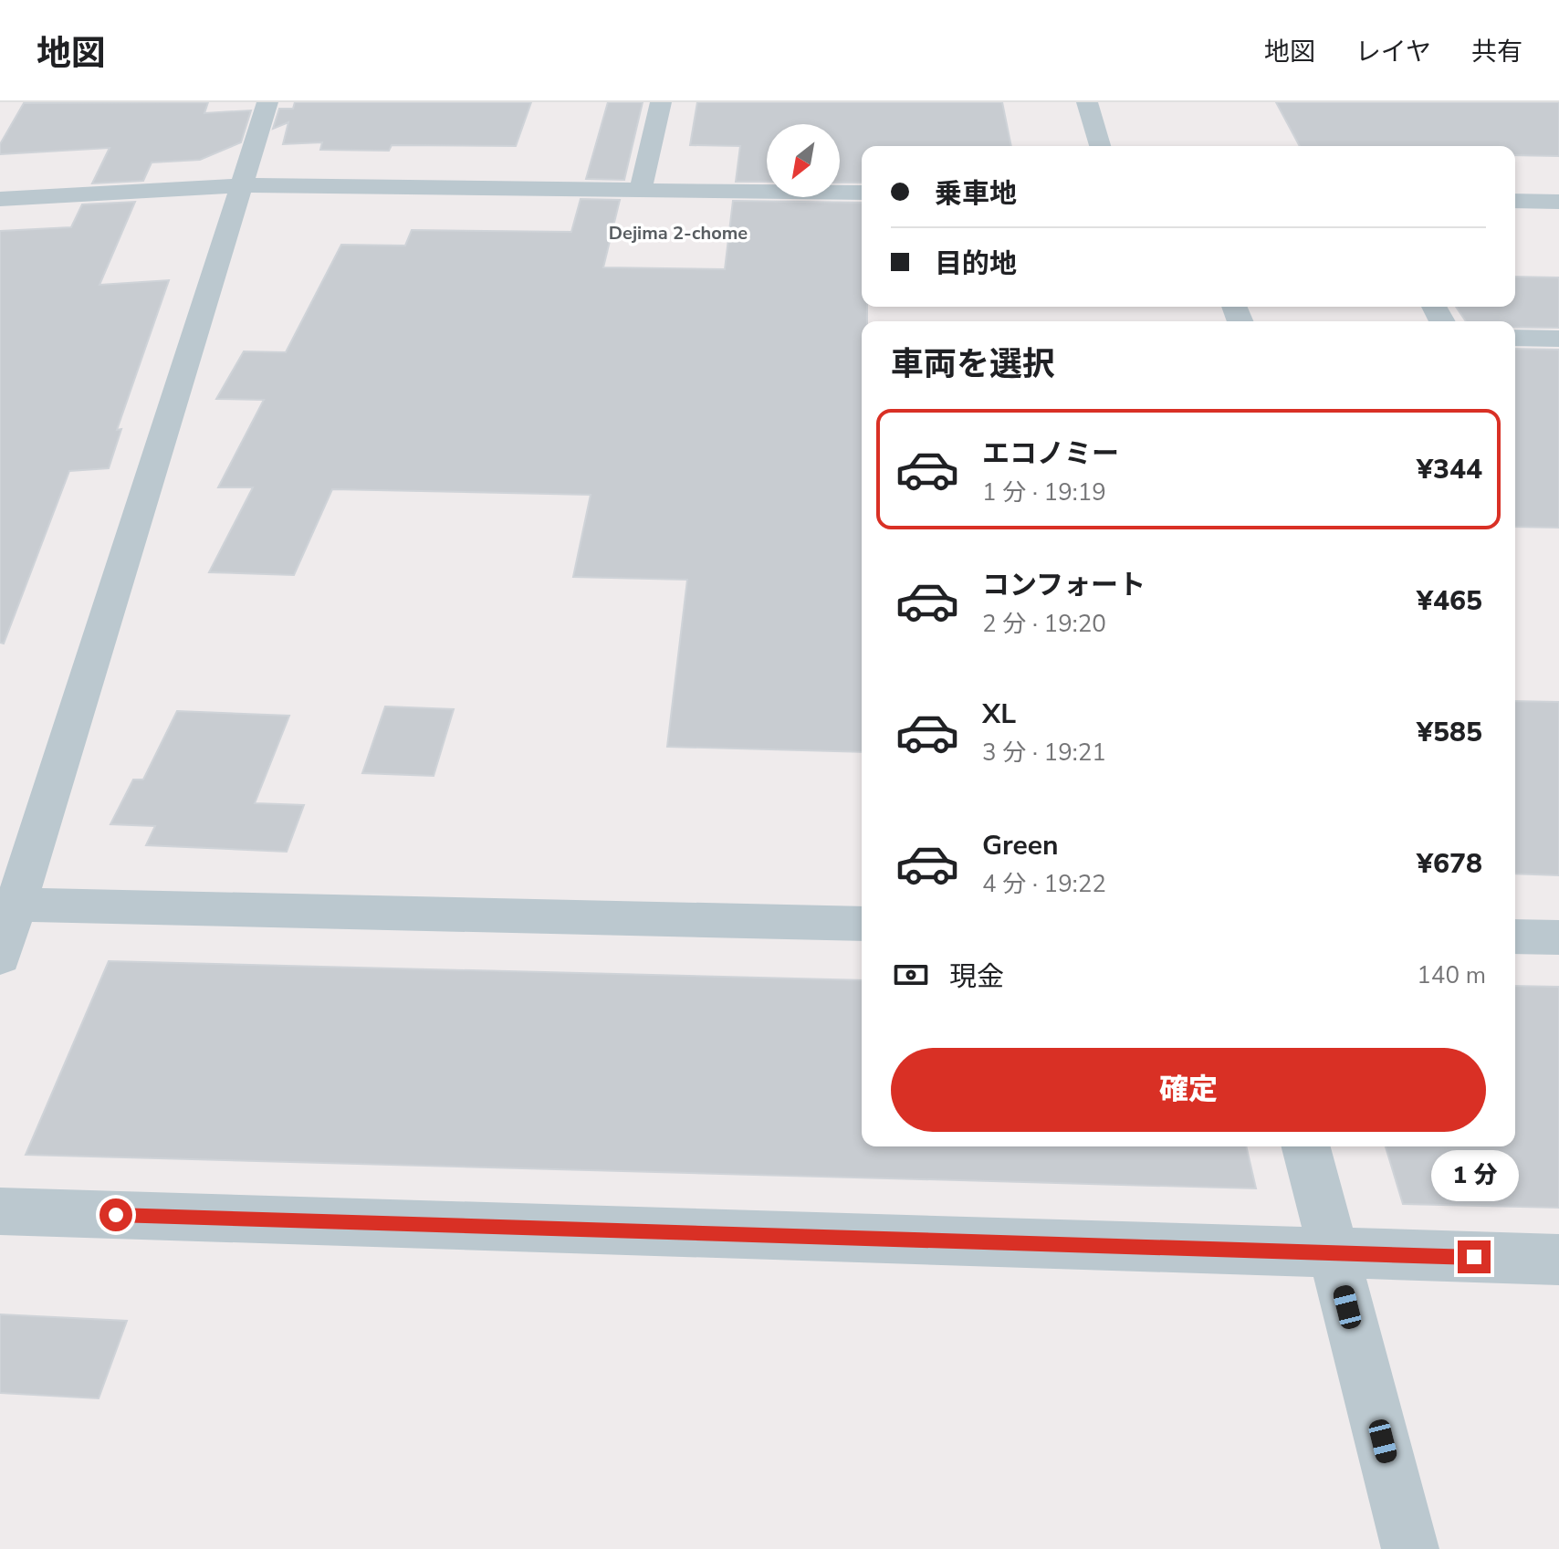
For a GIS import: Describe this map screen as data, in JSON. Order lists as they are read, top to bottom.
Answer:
{
  "districts": ["Dejima 2-chome"],
  "north": "bottom left",
  "page": {
    "header": "地図",
    "nav": ["地図", "レイヤ", "共有"],
    "banner": ["乗車地", "目的地"],
    "heading": "車両を選択",
    "list": [
      {
        "name": "エコノミー",
        "note": "1 分 · 19:19",
        "value": "¥344"
      },
      {
        "name": "コンフォート",
        "note": "2 分 · 19:20",
        "value": "¥465"
      },
      {
        "name": "XL",
        "note": "3 分 · 19:21",
        "value": "¥585"
      },
      {
        "name": "Green",
        "note": "4 分 · 19:22",
        "value": "¥678"
      }
    ],
    "pay": ["現金", "140 m"],
    "buttons": "確定",
    "bubble": "1 分"
  }
}
